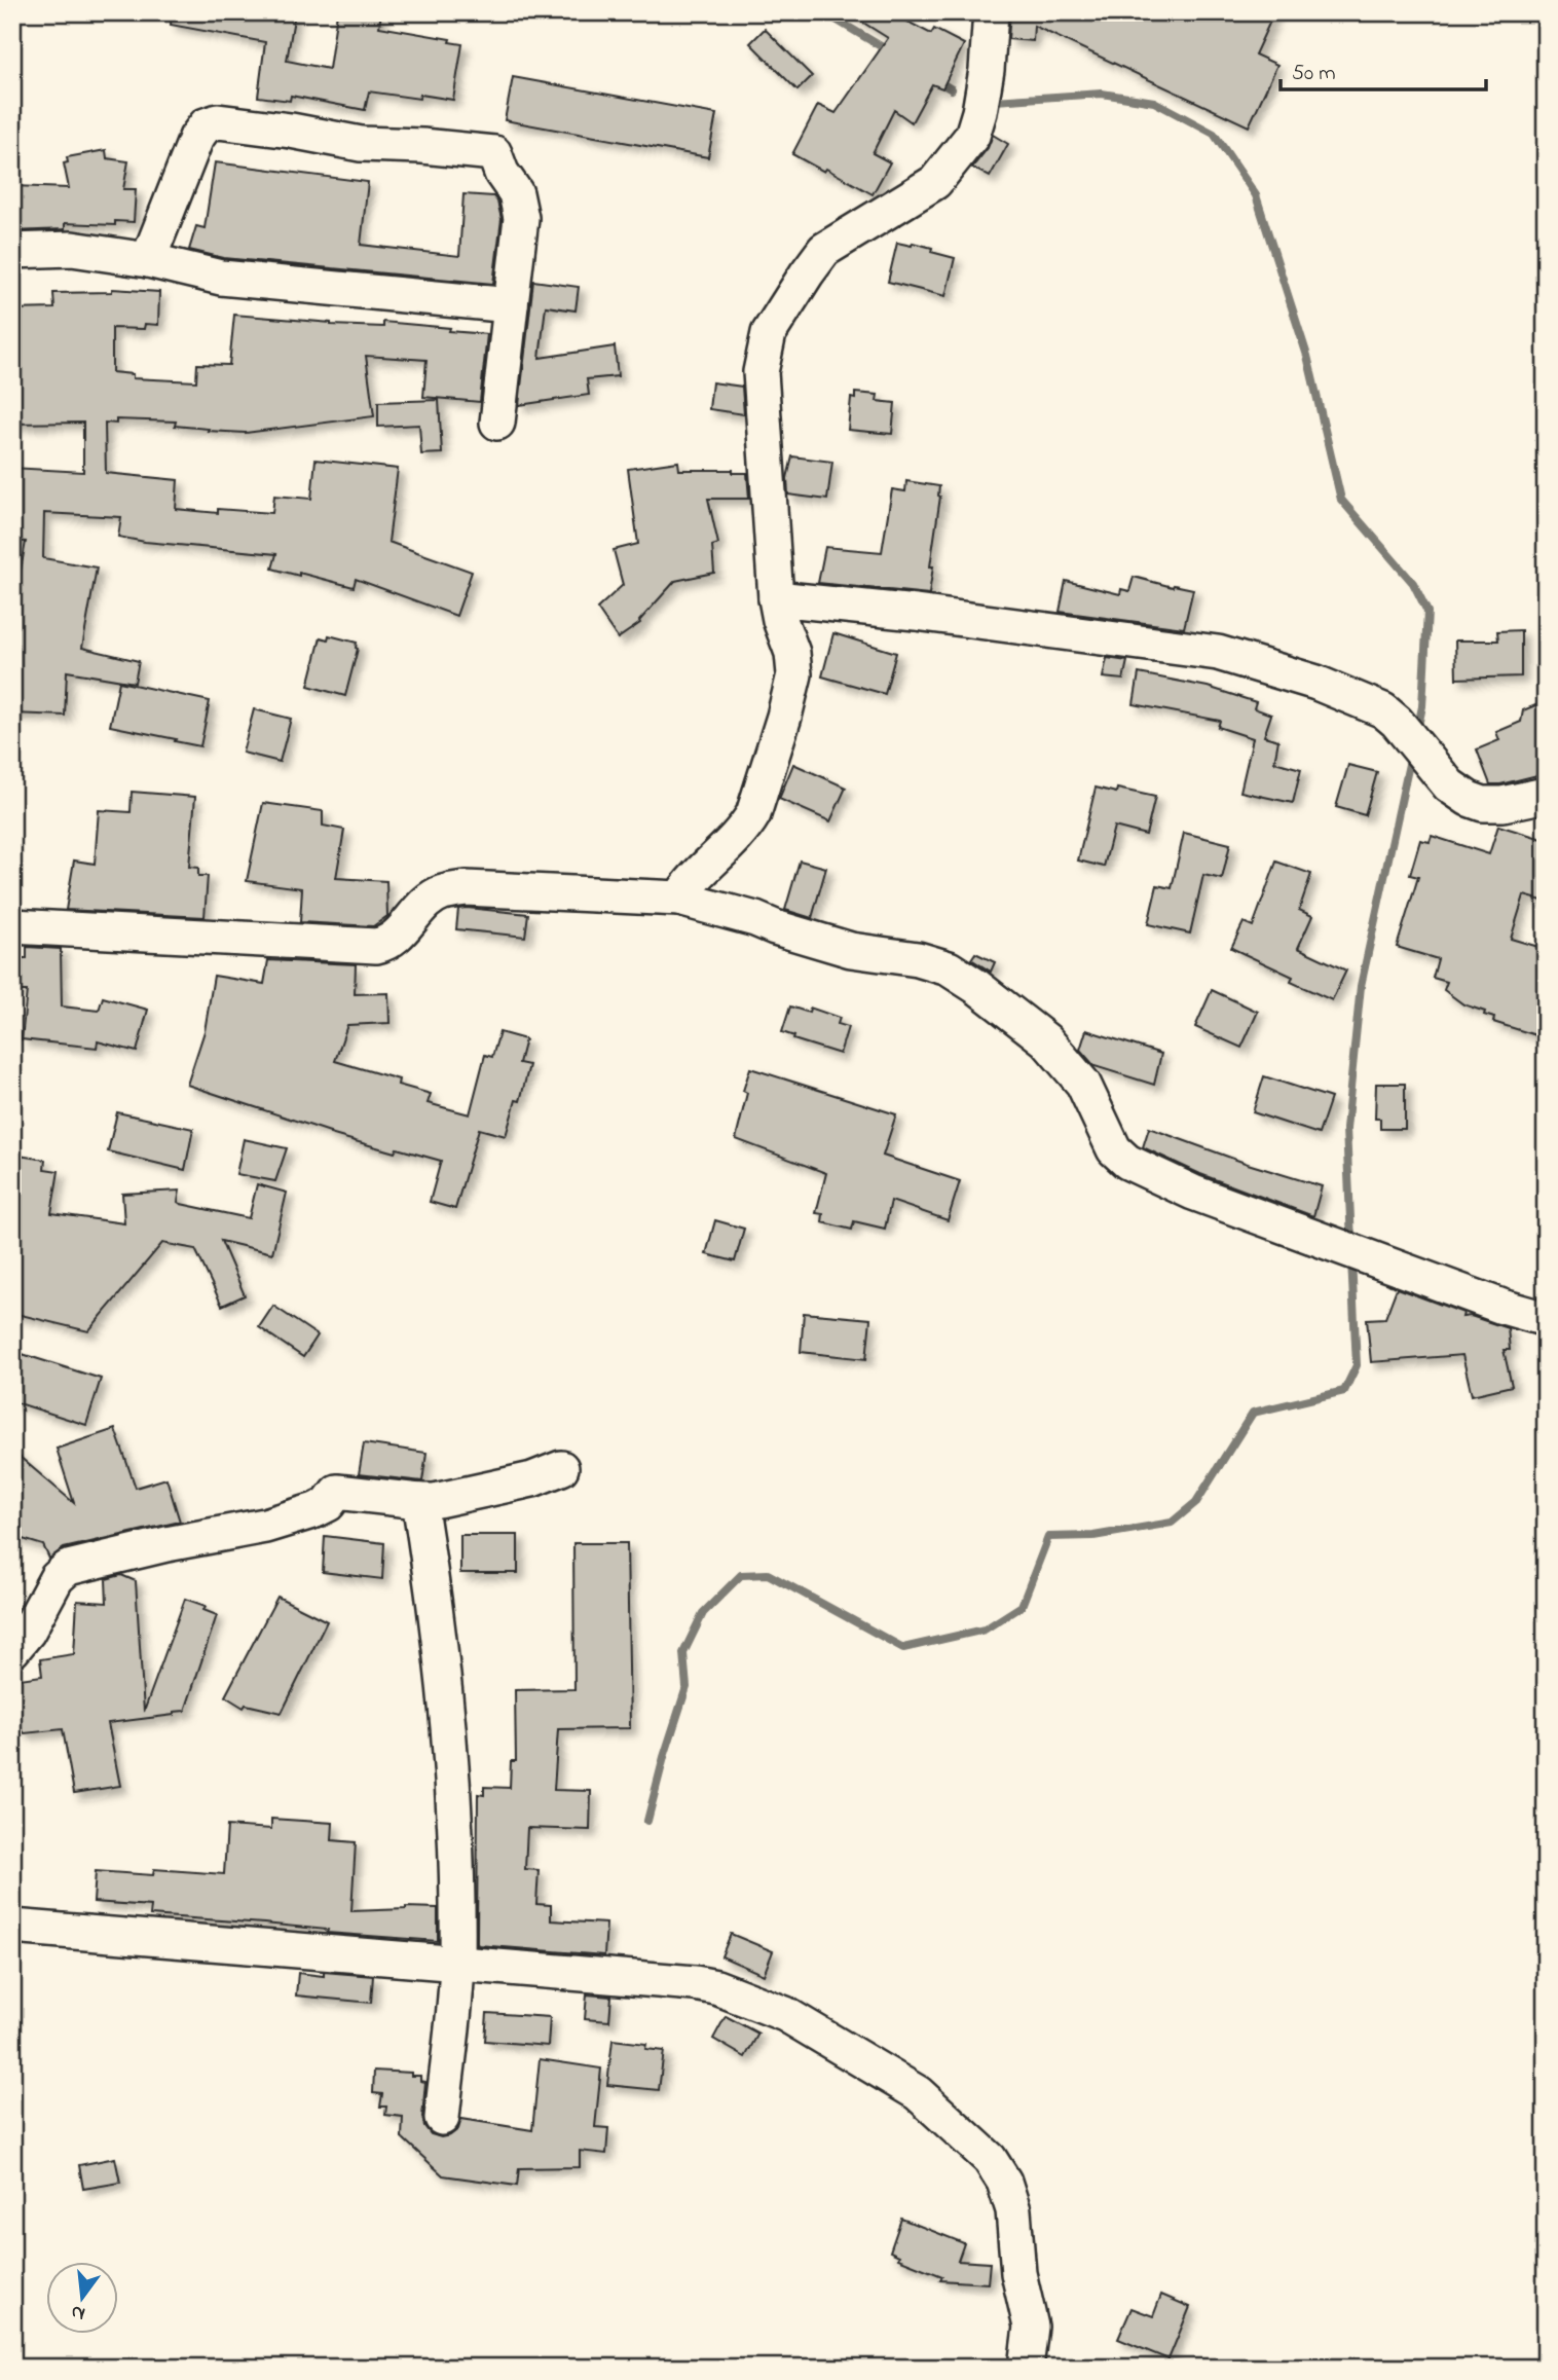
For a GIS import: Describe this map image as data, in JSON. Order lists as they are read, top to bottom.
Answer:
{
  "scale_bar": "50 m",
  "north": "bottom"
}
